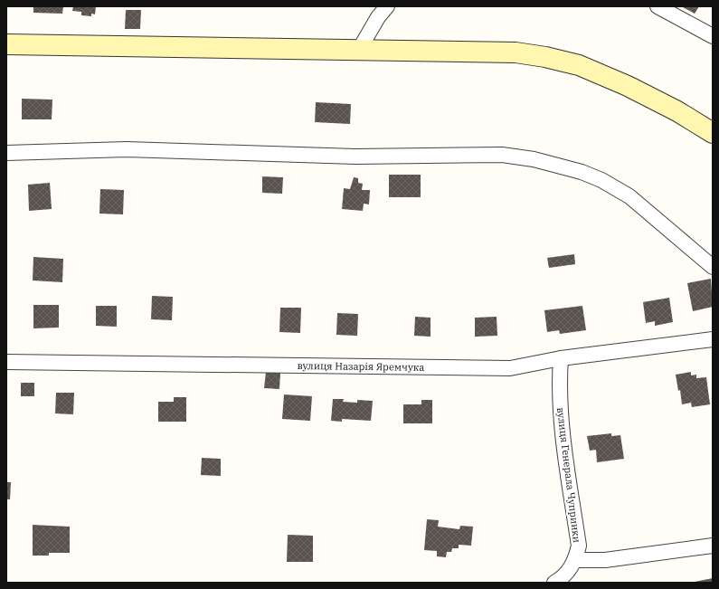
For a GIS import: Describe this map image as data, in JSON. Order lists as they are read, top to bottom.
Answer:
{
  "streets": {
    "street": ["вулиця Назарія Яремчука", "вулиця Генерала Чупринки"]
  },
  "crossings": [
    ["вулиця Назарія Яремчука", "вулиця Генерала Чупринки"]
  ]
}
